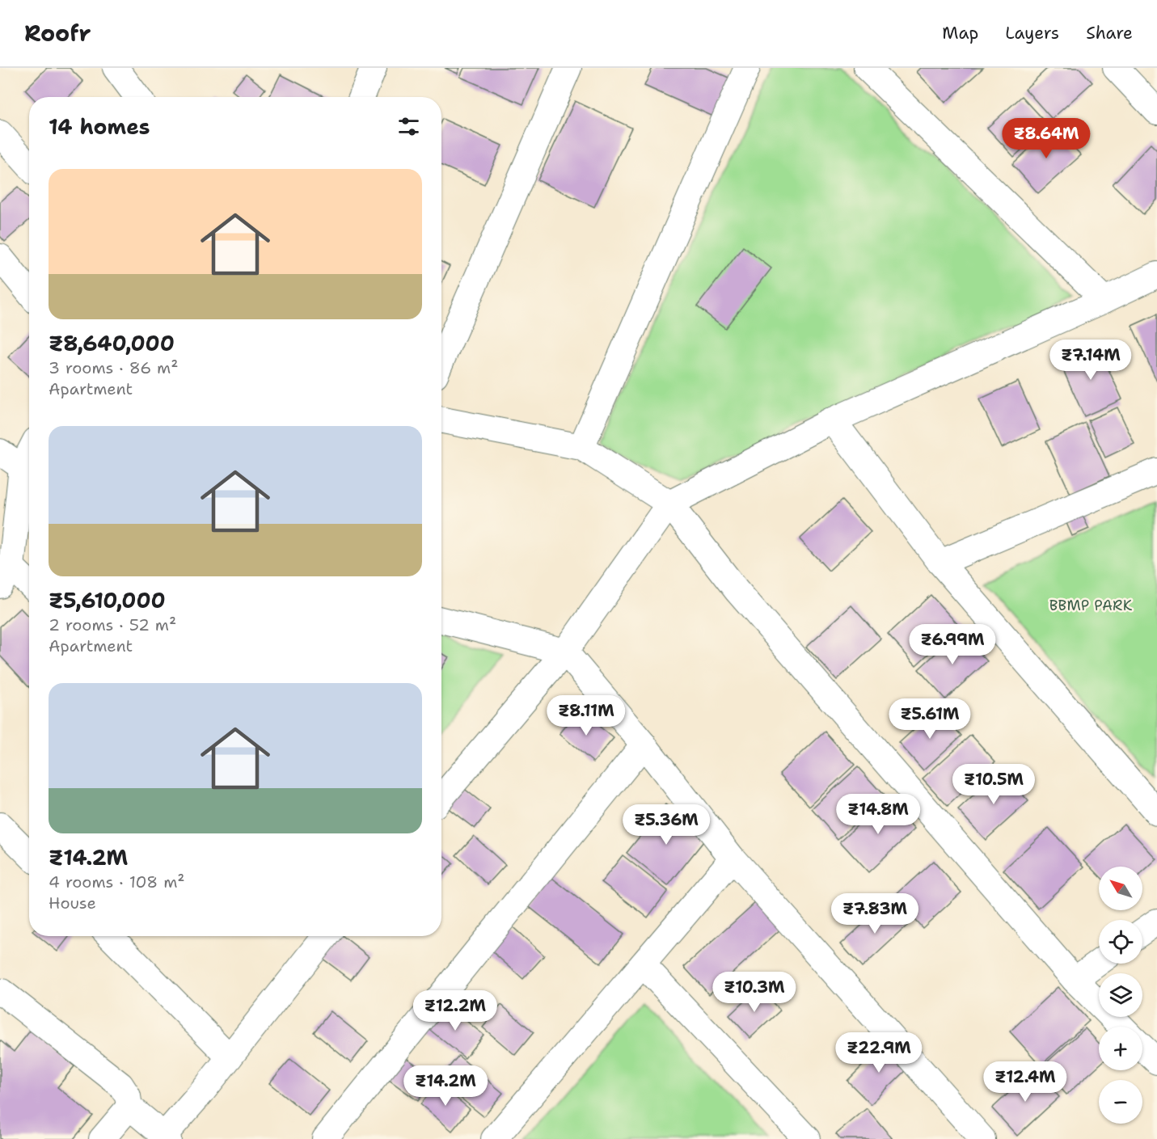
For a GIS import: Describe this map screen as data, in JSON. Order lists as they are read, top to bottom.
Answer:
{
  "parks": ["BBMP PARK"],
  "north": "top left",
  "page": {
    "header": "Roofr",
    "nav": ["Map", "Layers", "Share"],
    "heading": "14 homes",
    "price": [
      "₹8.64M",
      "₹7.14M",
      "₹6.99M",
      "₹8.11M",
      "₹5.61M",
      "₹10.5M",
      "₹14.8M",
      "₹5.36M",
      "₹7.83M",
      "₹10.3M",
      "₹12.2M",
      "₹22.9M",
      "₹12.4M",
      "₹14.2M"
    ],
    "list": [
      {
        "name": "₹8,640,000",
        "note": "3 rooms · 86 m² · Apartment"
      },
      {
        "name": "₹5,610,000",
        "note": "2 rooms · 52 m² · Apartment"
      },
      {
        "name": "₹14.2M",
        "note": "4 rooms · 108 m² · House"
      }
    ],
    "map_buttons": ["+", "−"]
  }
}
